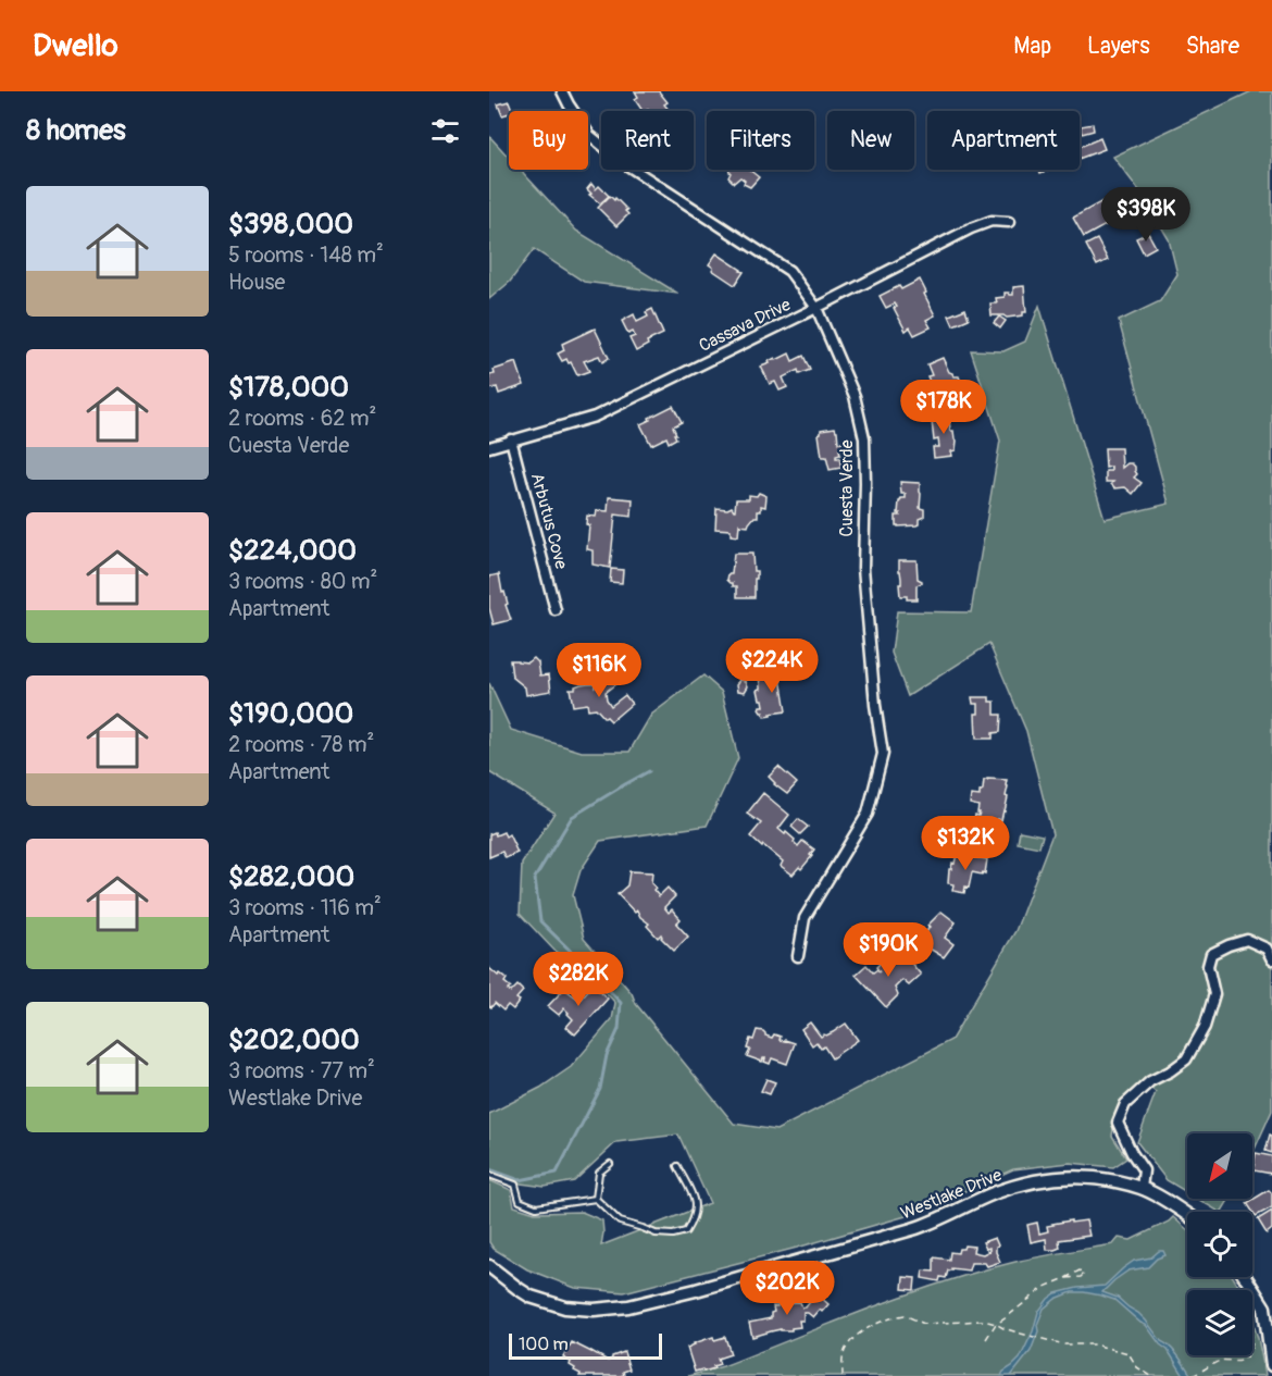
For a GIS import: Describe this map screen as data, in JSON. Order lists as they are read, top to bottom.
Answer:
{
  "streets": {
    "street": [
      "Cassava Drive",
      "Cuesta Verde",
      "Arbutus Cove",
      "Westlake Drive"
    ]
  },
  "crossings": [
    ["Cassava Drive", "Cuesta Verde"],
    ["Cassava Drive", "Arbutus Cove"]
  ],
  "scale_bar": "100 m",
  "north": "bottom left",
  "page": {
    "header": "Dwello",
    "nav": ["Map", "Layers", "Share"],
    "heading": "8 homes",
    "chip": [
      "Buy",
      "Rent",
      "Filters",
      "New",
      "Apartment"
    ],
    "list": [
      {
        "name": "$398,000",
        "note": "5 rooms · 148 m² · House"
      },
      {
        "name": "$178,000",
        "note": "2 rooms · 62 m² · Cuesta Verde"
      },
      {
        "name": "$224,000",
        "note": "3 rooms · 80 m² · Apartment"
      },
      {
        "name": "$190,000",
        "note": "2 rooms · 78 m² · Apartment"
      },
      {
        "name": "$282,000",
        "note": "3 rooms · 116 m² · Apartment"
      },
      {
        "name": "$202,000",
        "note": "3 rooms · 77 m² · Westlake Drive"
      }
    ],
    "price": [
      "$398K",
      "$178K",
      "$224K",
      "$116K",
      "$132K",
      "$190K",
      "$282K",
      "$202K"
    ],
    "scale": "100 m"
  }
}
